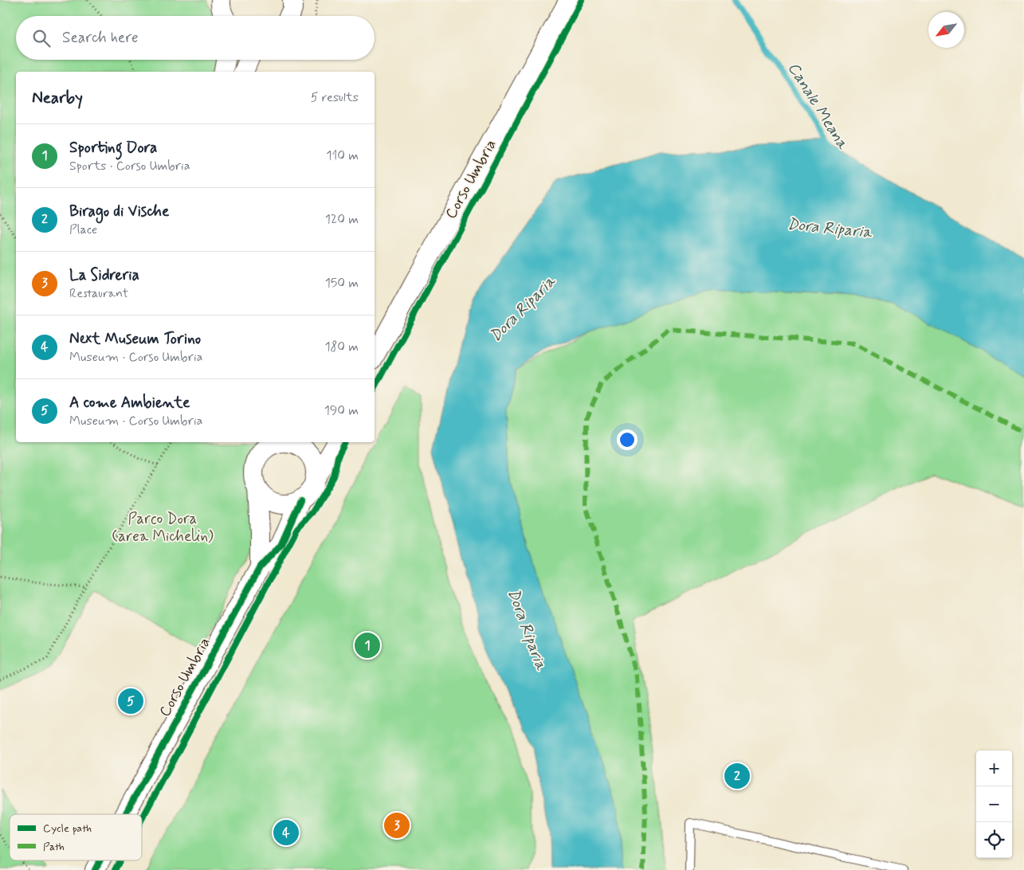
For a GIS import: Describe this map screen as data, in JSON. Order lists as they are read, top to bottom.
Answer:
{
  "streets": {
    "street": ["Corso Umbria"]
  },
  "water": ["Canale Meana", "Dora Riparia"],
  "parks": ["Parco Dora (area Michelin)"],
  "legend": ["Cycle path", "Path"],
  "north": "bottom left",
  "page": {
    "search": "Search here",
    "heading": ["Nearby", "5 results"],
    "list": [
      {
        "mark": "1",
        "name": "Sporting Dora",
        "note": "Sports · Corso Umbria",
        "value": "110 m"
      },
      {
        "mark": "2",
        "name": "Birago di Vische",
        "note": "Place",
        "value": "120 m"
      },
      {
        "mark": "3",
        "name": "La Sidreria",
        "note": "Restaurant",
        "value": "150 m"
      },
      {
        "mark": "4",
        "name": "Next Museum Torino",
        "note": "Museum · Corso Umbria",
        "value": "180 m"
      },
      {
        "mark": "5",
        "name": "A come Ambiente",
        "note": "Museum · Corso Umbria",
        "value": "190 m"
      }
    ],
    "pins": [
      "1",
      "5",
      "2",
      "3",
      "4"
    ],
    "map_buttons": ["+", "−"]
  }
}
